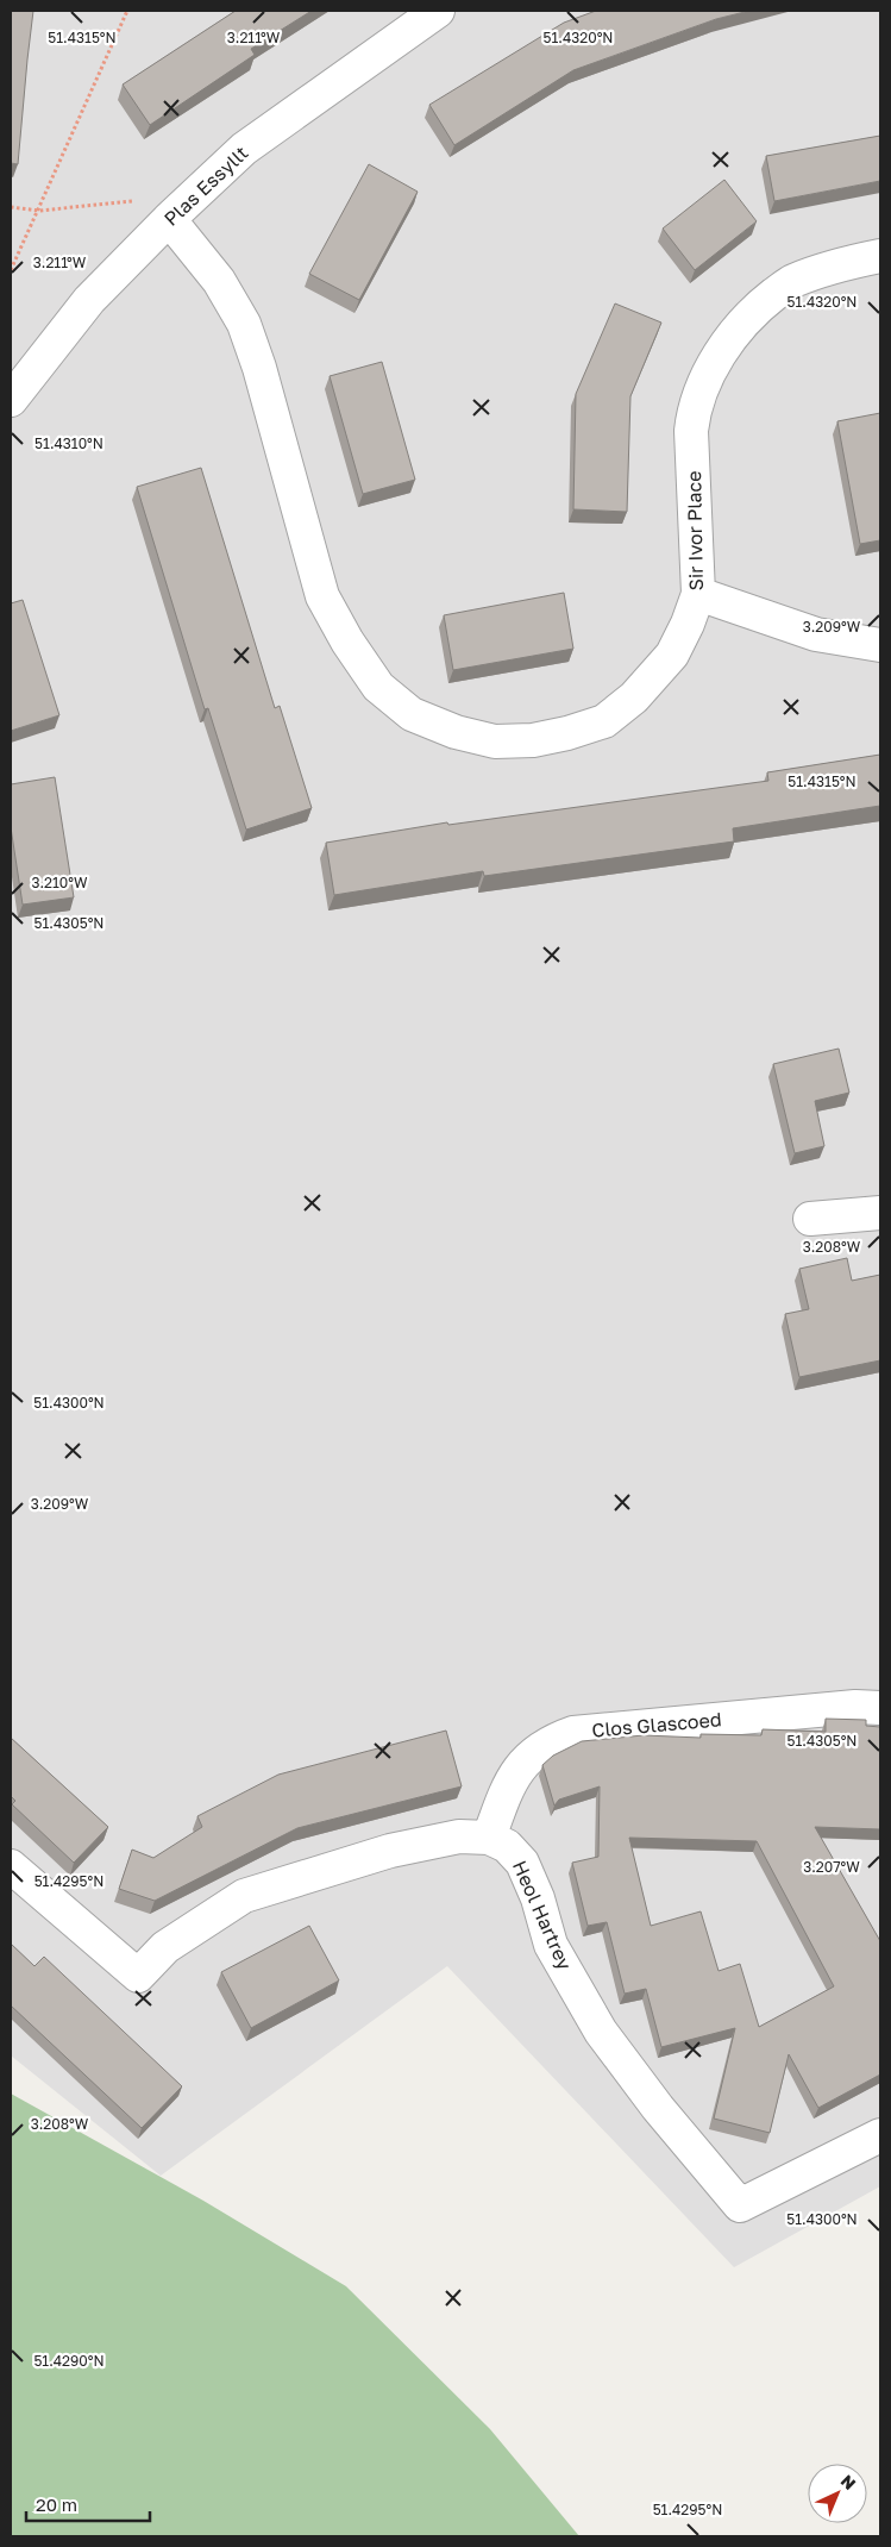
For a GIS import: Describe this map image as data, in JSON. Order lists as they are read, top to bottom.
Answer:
{
  "streets": {
    "street": [
      "Plas Essyllt",
      "Sir Ivor Place",
      "Clos Glascoed",
      "Heol Hartrey"
    ]
  },
  "crossings": [
    ["Plas Essyllt", "Sir Ivor Place"],
    ["Clos Glascoed", "Heol Hartrey"]
  ],
  "scale_bar": "20 m",
  "north": "top right",
  "coordinates": [
    "51.4315°N",
    "51.4320°N",
    "3.211°W",
    "51.4310°N",
    "3.209°W",
    "3.210°W",
    "51.4305°N",
    "3.208°W",
    "51.4300°N",
    "3.207°W",
    "51.4295°N",
    "51.4290°N"
  ]
}
